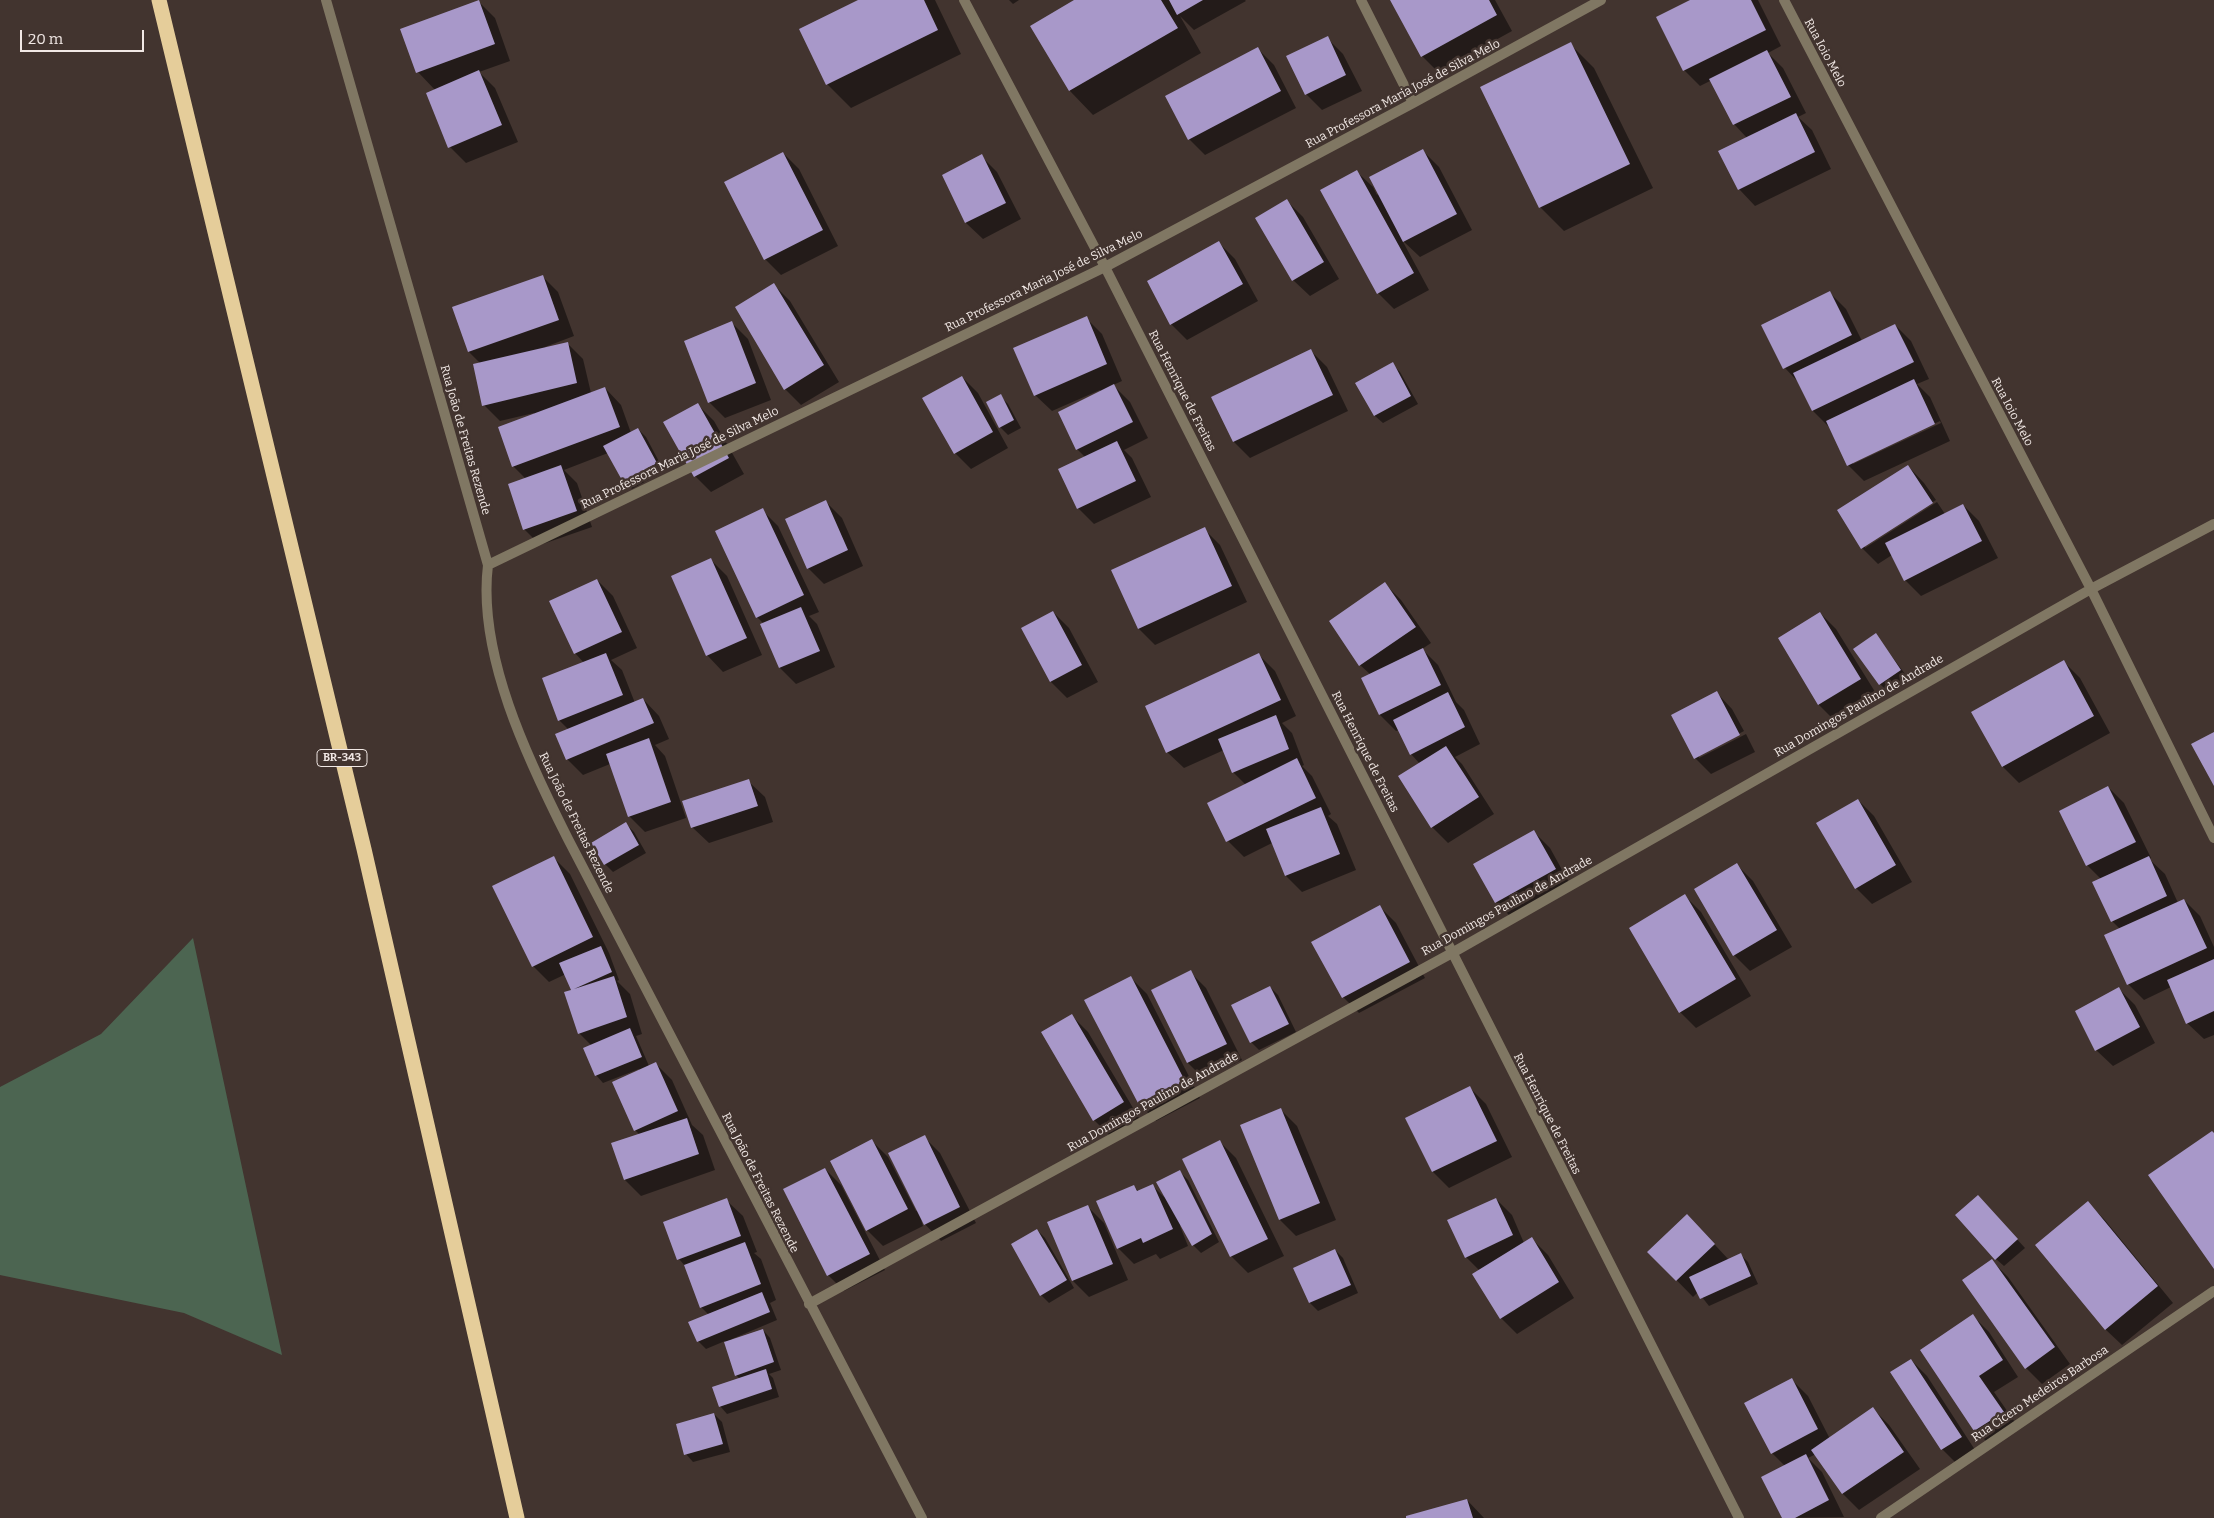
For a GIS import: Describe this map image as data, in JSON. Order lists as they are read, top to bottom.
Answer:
{
  "streets": {
    "highway": ["BR-343"],
    "street": [
      "Rua Ioio Melo",
      "Rua Professora Maria José de Silva Melo",
      "Rua Henrique de Freitas",
      "Rua João de Freitas Rezende",
      "Rua Domingos Paulino de Andrade",
      "Rua Cícero Medeiros Barbosa"
    ]
  },
  "crossings": [
    ["Rua Ioio Melo", "Rua Domingos Paulino de Andrade"],
    ["Rua Professora Maria José de Silva Melo", "Rua Henrique de Freitas"],
    ["Rua Professora Maria José de Silva Melo", "Rua João de Freitas Rezende"],
    ["Rua Henrique de Freitas", "Rua Domingos Paulino de Andrade"],
    ["Rua João de Freitas Rezende", "Rua Domingos Paulino de Andrade"]
  ],
  "scale_bar": "20 m"
}
